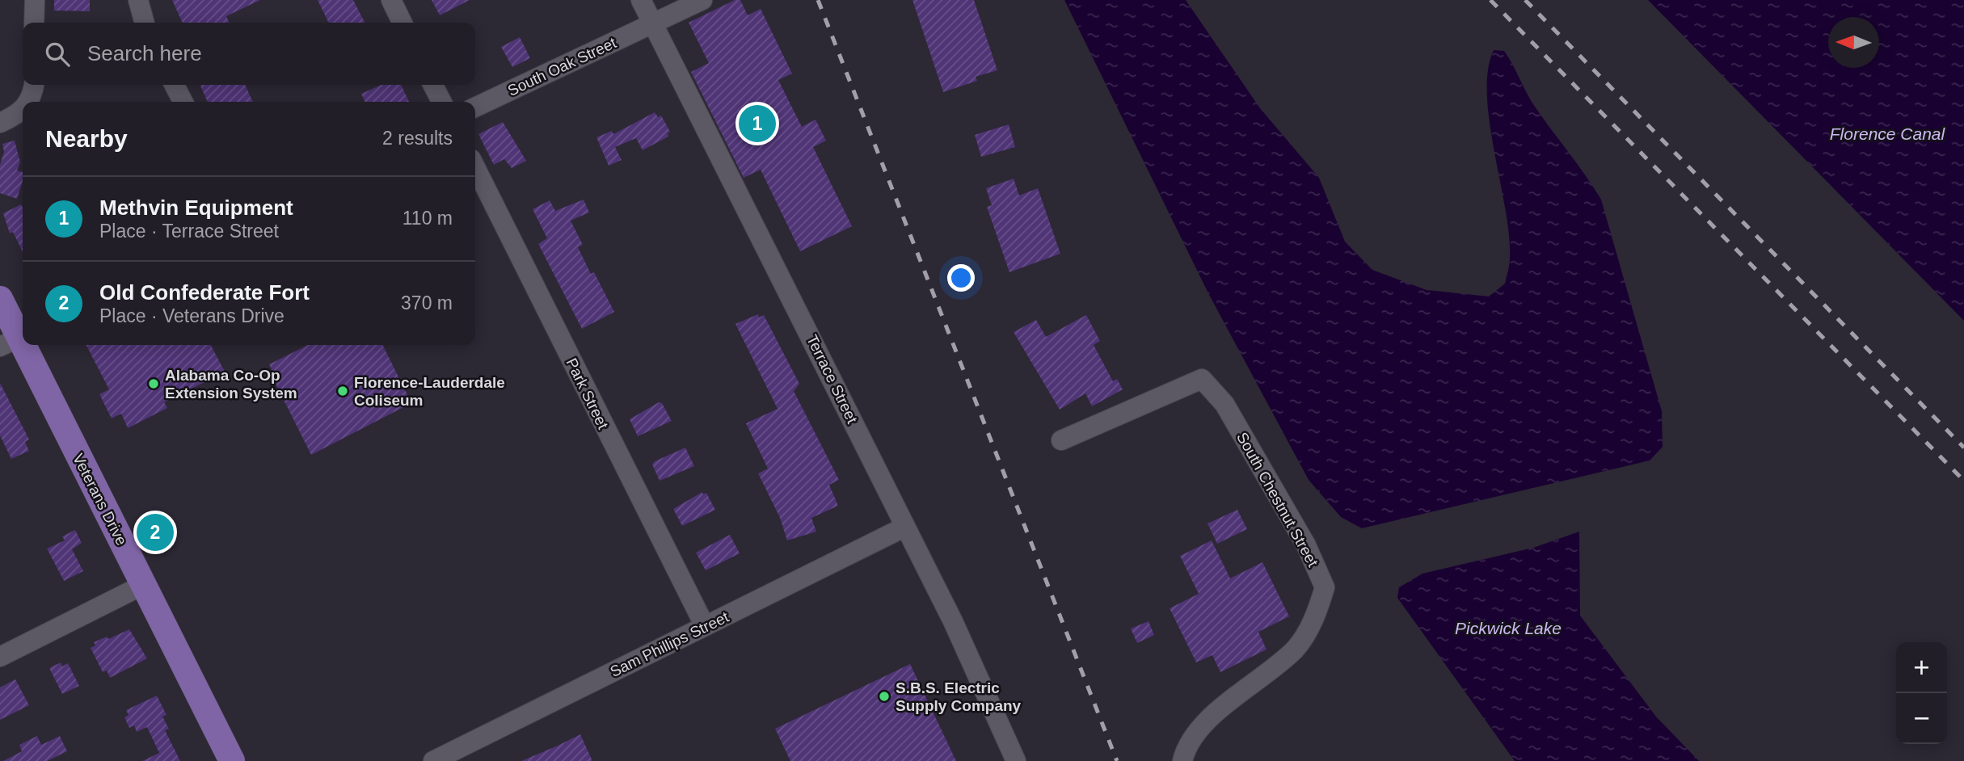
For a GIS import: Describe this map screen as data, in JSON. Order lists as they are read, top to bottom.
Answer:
{
  "streets": {
    "main road": ["Veterans Drive"],
    "street": [
      "South Oak Street",
      "Terrace Street",
      "Park Street",
      "South Chestnut Street",
      "Sam Phillips Street"
    ]
  },
  "crossings": [
    ["South Oak Street", "Terrace Street"],
    ["Terrace Street", "Sam Phillips Street"],
    ["Park Street", "Sam Phillips Street"]
  ],
  "water": ["Florence Canal", "Pickwick Lake"],
  "places": ["Alabama Co-Op Extension System", "Florence-Lauderdale Coliseum", "S.B.S. Electric Supply Company"],
  "north": "left",
  "page": {
    "search": "Search here",
    "pins": ["1", "2"],
    "heading": ["Nearby", "2 results"],
    "list": [
      {
        "mark": "1",
        "name": "Methvin Equipment",
        "note": "Place · Terrace Street",
        "value": "110 m"
      },
      {
        "mark": "2",
        "name": "Old Confederate Fort",
        "note": "Place · Veterans Drive",
        "value": "370 m"
      }
    ],
    "map_buttons": ["+", "−"]
  }
}
